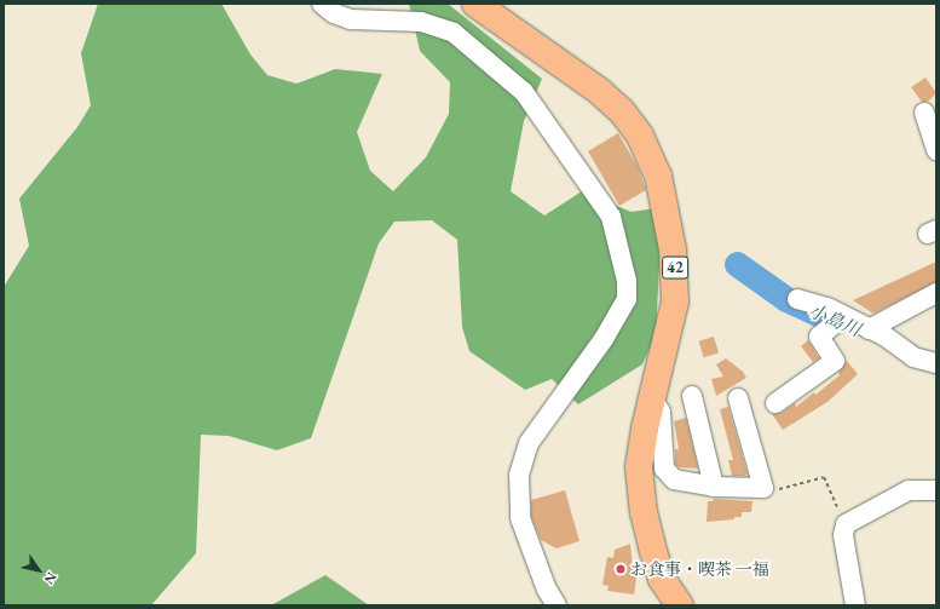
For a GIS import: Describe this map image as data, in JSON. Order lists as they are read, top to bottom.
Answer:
{
  "streets": {
    "highway": ["42"]
  },
  "water": ["小島川"],
  "places": ["お食事・喫茶 一福"],
  "north": "bottom right"
}
